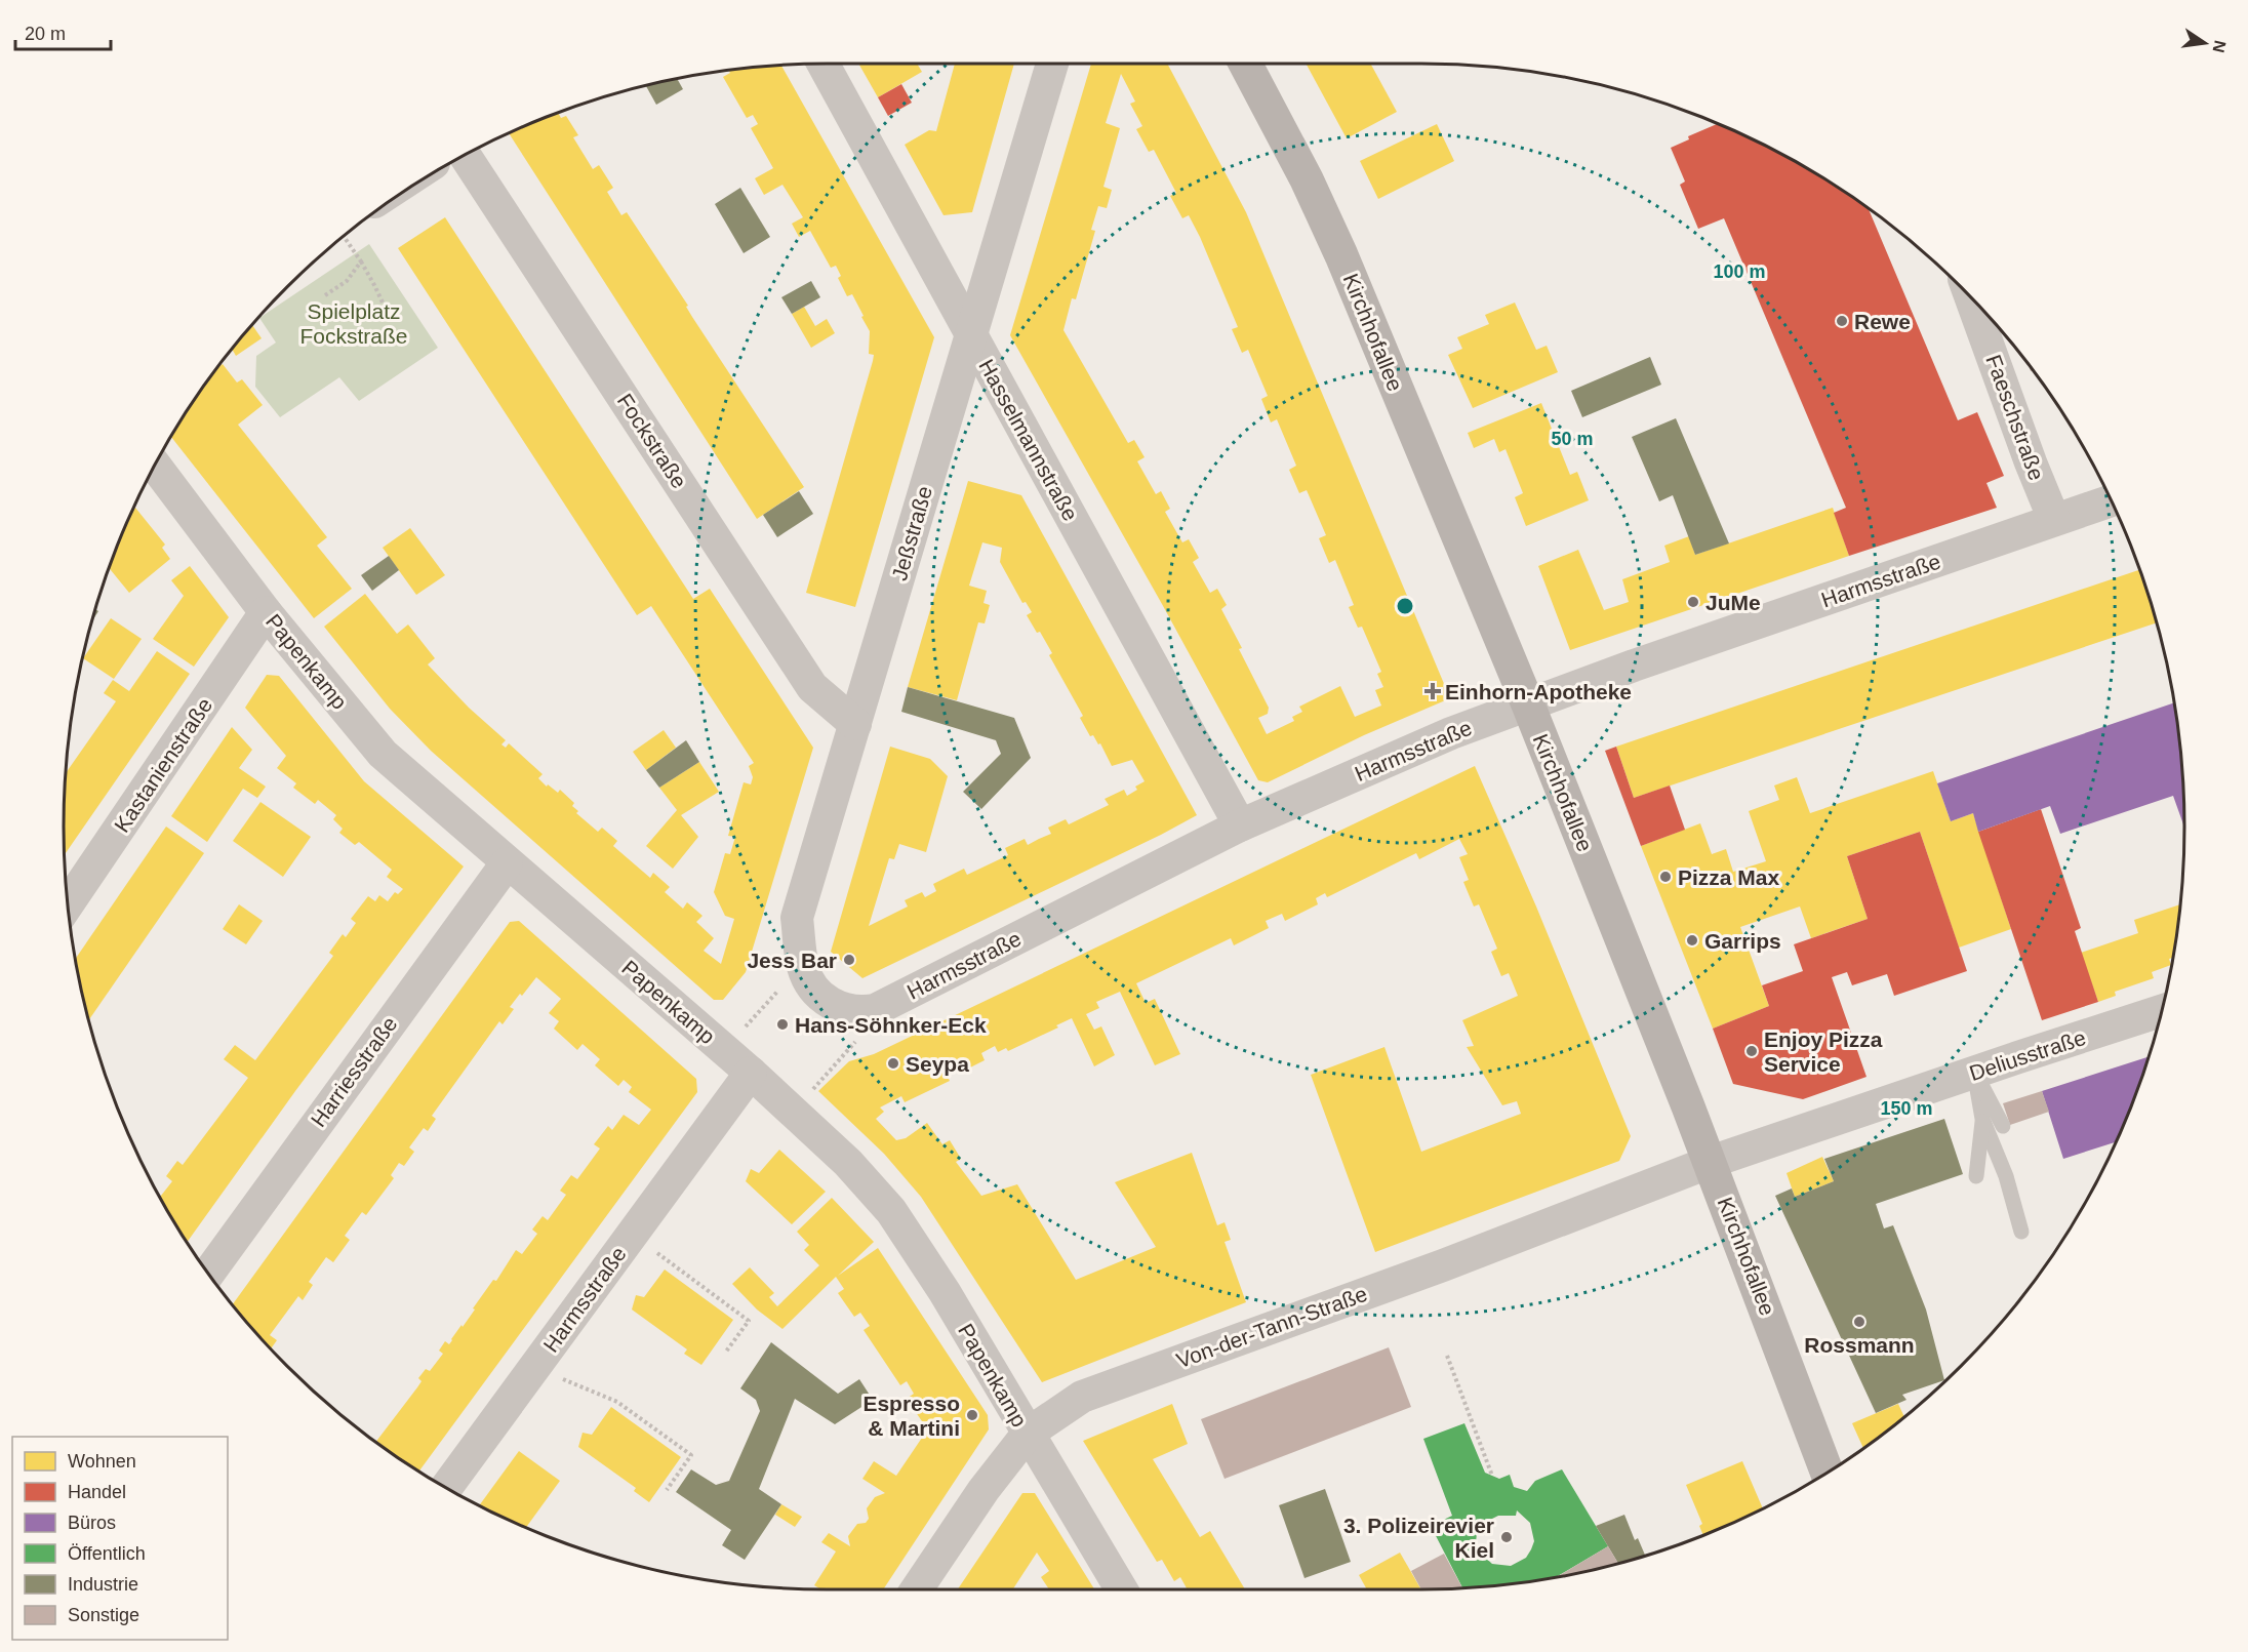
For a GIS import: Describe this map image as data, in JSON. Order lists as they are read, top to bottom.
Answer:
{
  "streets": {
    "street": [
      "Kirchhofallee",
      "Faeschstraße",
      "Hasselmannstraße",
      "Fockstraße",
      "Jeßstraße",
      "Harmsstraße",
      "Papenkamp",
      "Kastanienstraße",
      "Deliusstraße",
      "Harriesstraße",
      "Von-der-Tann-Straße"
    ]
  },
  "crossings": [
    ["Kirchhofallee", "Harmsstraße"],
    ["Kirchhofallee", "Deliusstraße"],
    ["Kirchhofallee", "Von-der-Tann-Straße"],
    ["Faeschstraße", "Harmsstraße"],
    ["Hasselmannstraße", "Jeßstraße"],
    ["Hasselmannstraße", "Harmsstraße"],
    ["Fockstraße", "Jeßstraße"],
    ["Jeßstraße", "Harmsstraße"],
    ["Harmsstraße", "Papenkamp"],
    ["Papenkamp", "Kastanienstraße"],
    ["Papenkamp", "Harriesstraße"],
    ["Papenkamp", "Von-der-Tann-Straße"],
    ["Deliusstraße", "Von-der-Tann-Straße"]
  ],
  "parks": ["Spielplatz Fockstraße"],
  "places": {
    "other": [
      "Rewe",
      "JuMe",
      "Pizza Max",
      "Garrips",
      "Jess Bar",
      "Hans-Söhnker-Eck",
      "Enjoy Pizza Service",
      "Seypa",
      "Rossmann",
      "Espresso & Martini",
      "3. Polizeirevier Kiel"
    ],
    "health": ["Einhorn-Apotheke"]
  },
  "legend": [
    "Wohnen",
    "Handel",
    "Büros",
    "Öffentlich",
    "Industrie",
    "Sonstige"
  ],
  "scale_bar": "20 m",
  "north": "right",
  "rings": ["100 m", "50 m", "150 m"]
}
